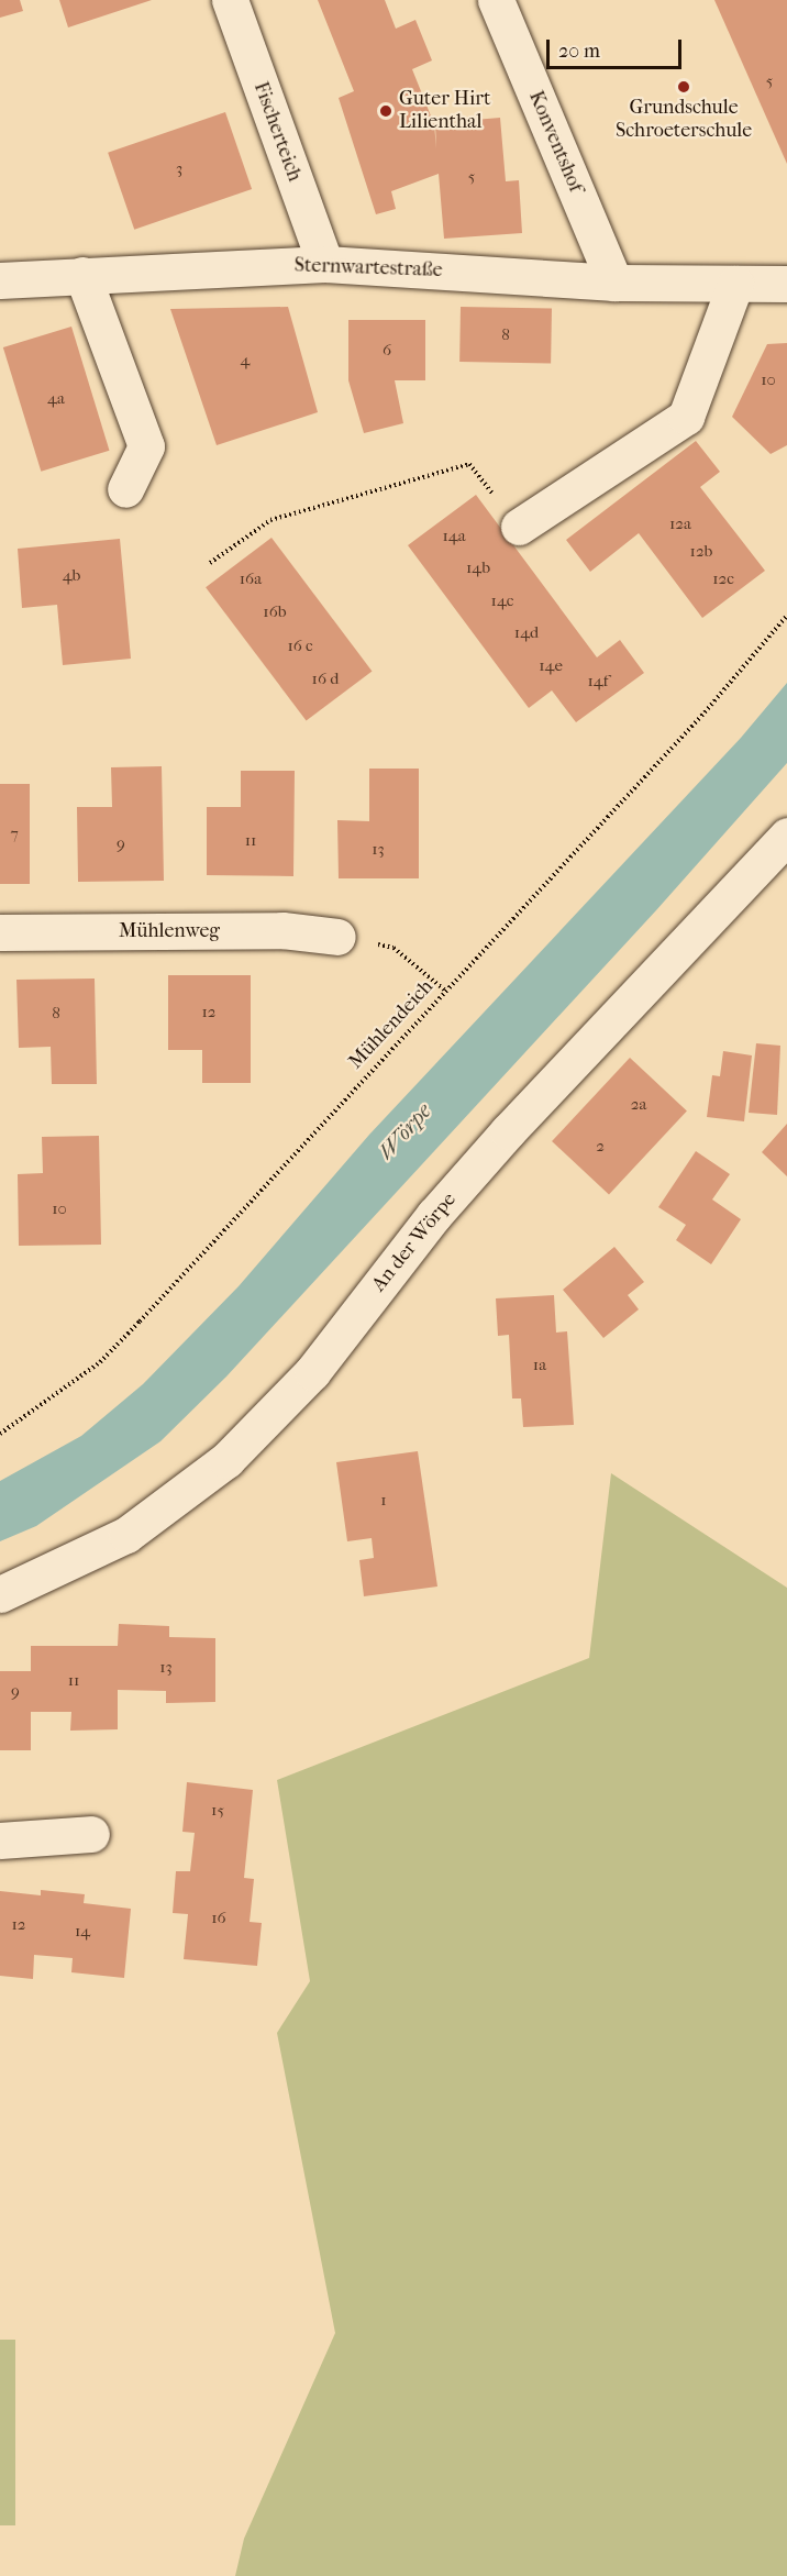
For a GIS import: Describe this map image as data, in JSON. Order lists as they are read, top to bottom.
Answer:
{
  "streets": {
    "street": [
      "Fischerteich",
      "Konventshof",
      "Sternwartestraße",
      "Mühlenweg",
      "An der Wörpe"
    ],
    "path": ["Mühlendeich"]
  },
  "crossings": [
    ["Fischerteich", "Sternwartestraße"],
    ["Konventshof", "Sternwartestraße"]
  ],
  "water": ["Wörpe"],
  "places": ["Grundschule Schroeterschule", "Guter Hirt Lilienthal"],
  "house_numbers": [
    "5",
    "3",
    "5",
    "8",
    "6",
    "4",
    "10",
    "4a",
    "12a",
    "14a",
    "12b",
    "14b",
    "4b",
    "16a",
    "12c",
    "14c",
    "16b",
    "14d",
    "16 c",
    "14e",
    "16 d",
    "14f",
    "7",
    "11",
    "9",
    "13",
    "12",
    "8",
    "2a",
    "2",
    "10",
    "1a",
    "1",
    "13",
    "11",
    "9",
    "15",
    "16",
    "12",
    "14"
  ],
  "scale_bar": "20 m"
}
